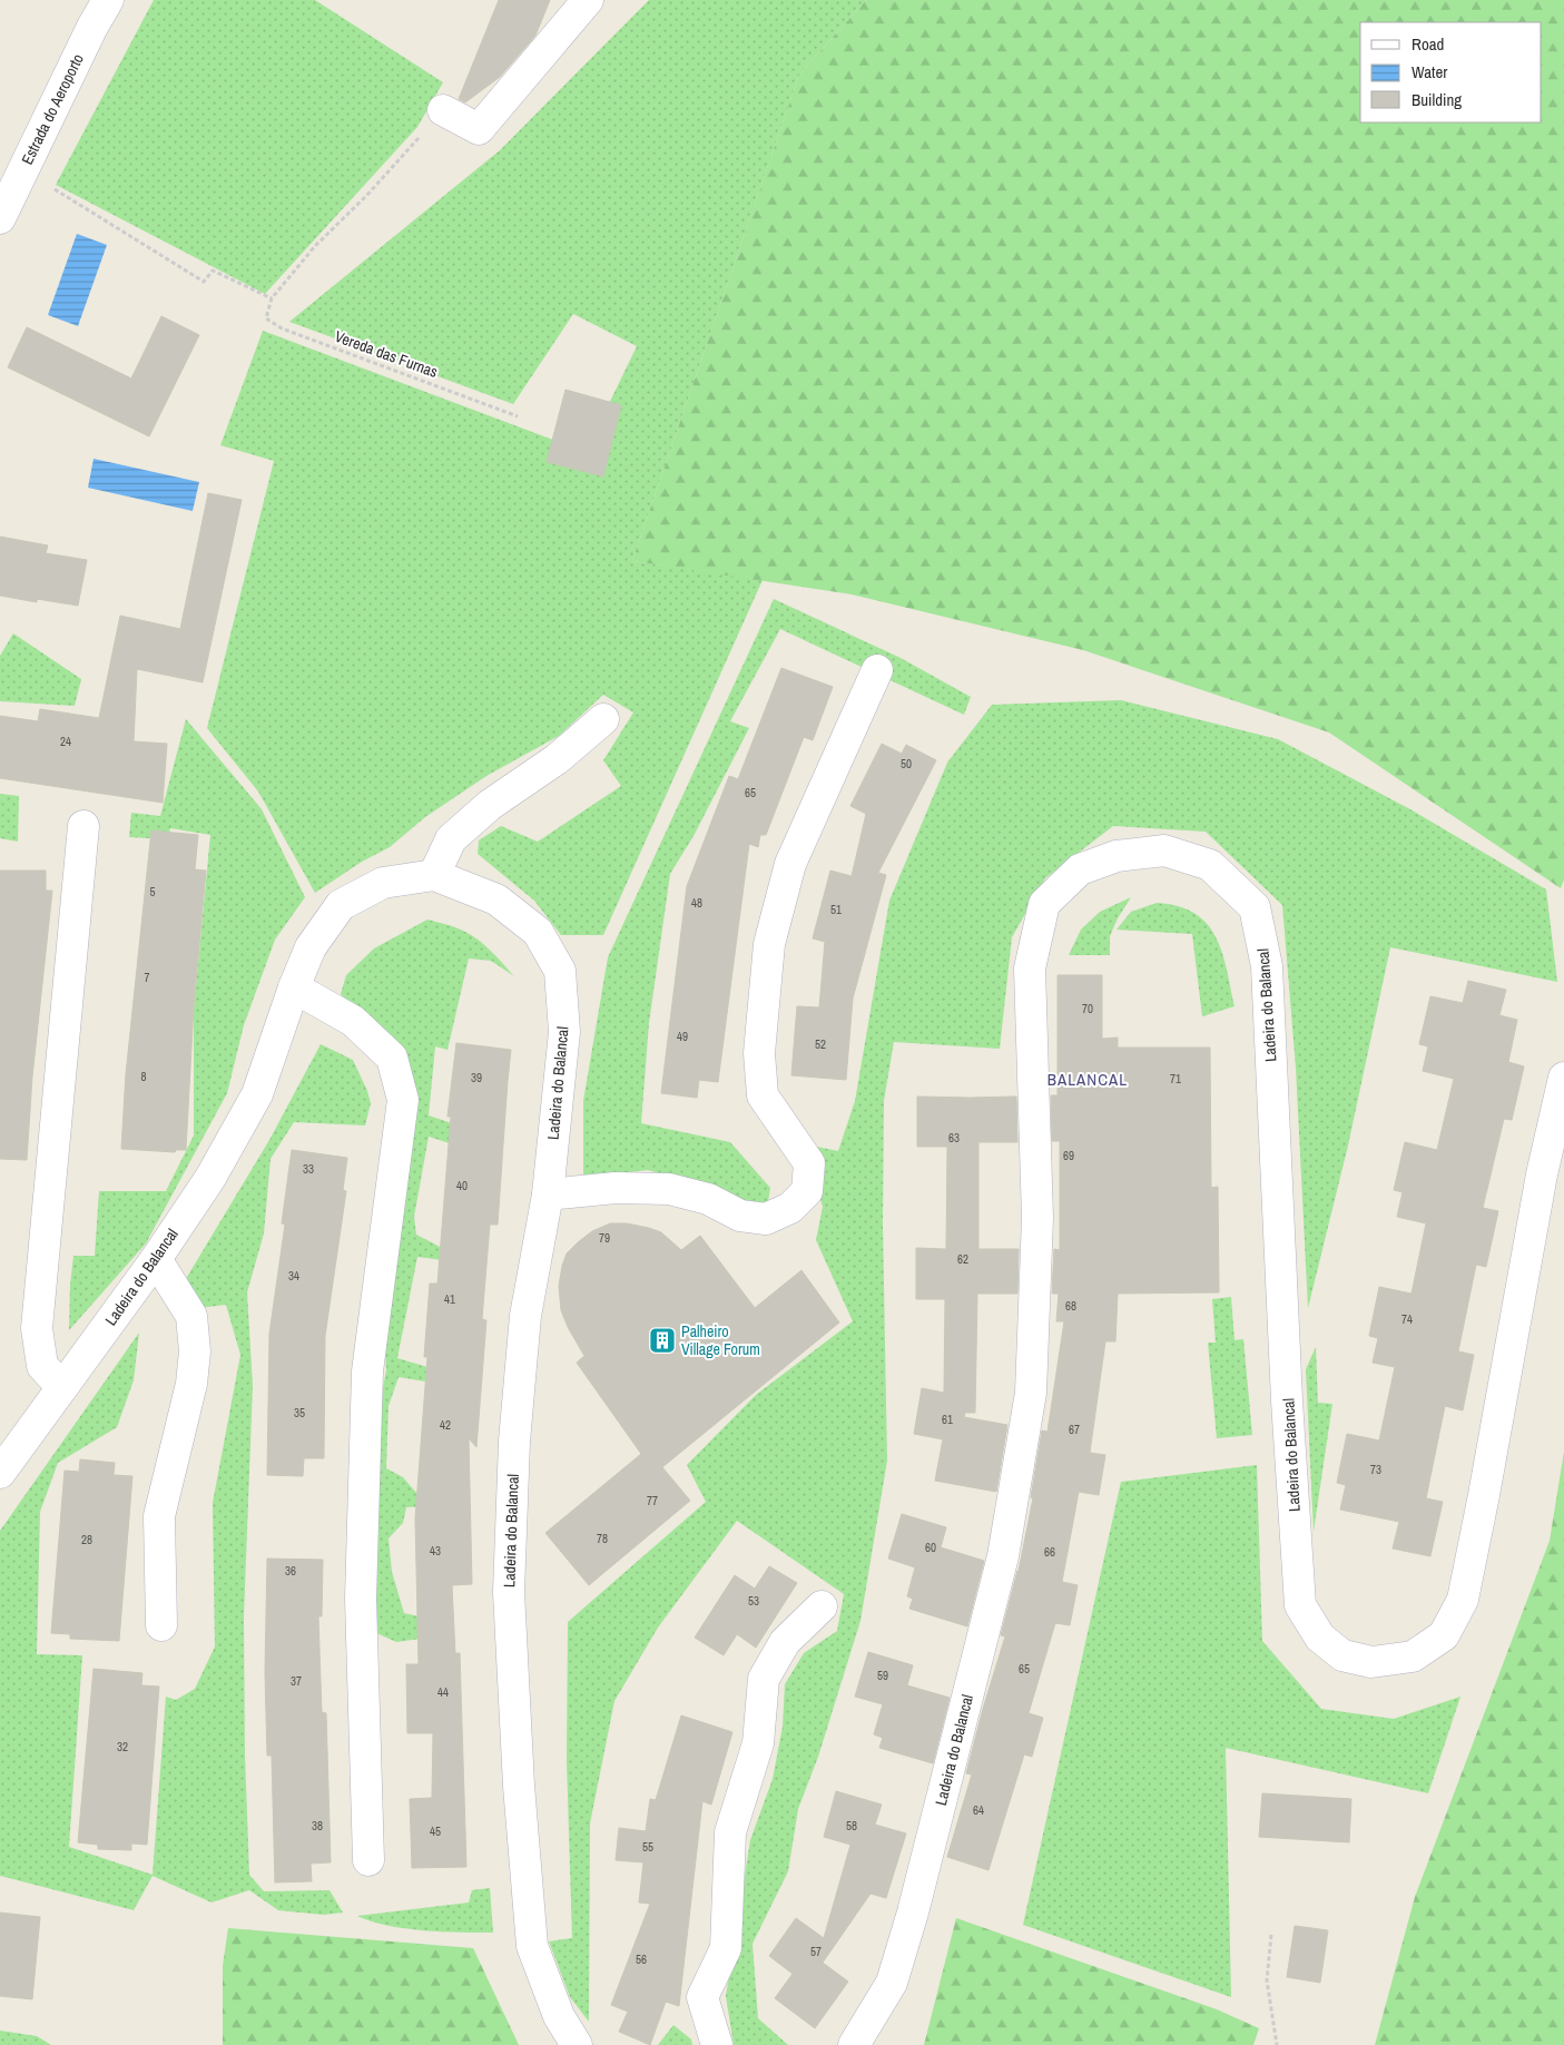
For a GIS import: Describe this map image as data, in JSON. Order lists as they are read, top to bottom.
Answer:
{
  "streets": {
    "street": ["Estrada do Aeroporto", "Ladeira do Balancal"],
    "path": ["Vereda das Furnas"]
  },
  "districts": ["BALANCAL"],
  "places": {
    "building": ["Palheiro Village Forum"]
  },
  "house_numbers": [
    "24",
    "50",
    "65",
    "5",
    "48",
    "51",
    "7",
    "70",
    "49",
    "52",
    "8",
    "39",
    "71",
    "63",
    "69",
    "33",
    "40",
    "79",
    "62",
    "34",
    "41",
    "68",
    "74",
    "35",
    "61",
    "42",
    "67",
    "73",
    "77",
    "78",
    "28",
    "60",
    "43",
    "66",
    "36",
    "53",
    "65",
    "59",
    "37",
    "44",
    "32",
    "64",
    "38",
    "58",
    "45",
    "55",
    "57",
    "56"
  ],
  "legend": ["Road", "Water", "Building"]
}
